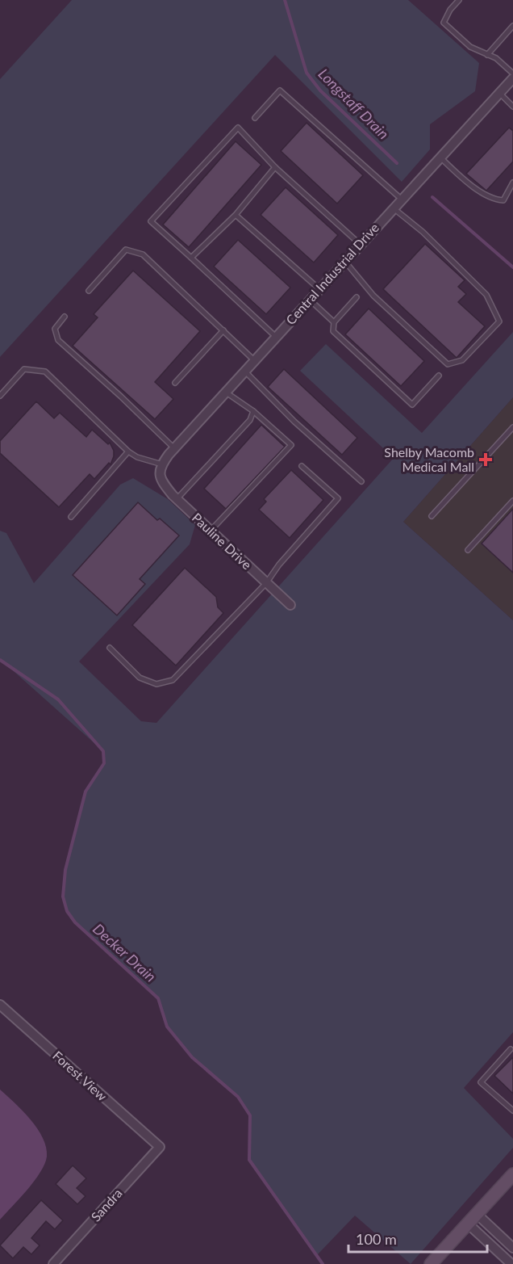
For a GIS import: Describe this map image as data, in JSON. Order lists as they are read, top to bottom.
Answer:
{
  "streets": {
    "street": [
      "Central Industrial Drive",
      "Pauline Drive",
      "Forest View",
      "Sandra"
    ]
  },
  "crossings": [
    ["Central Industrial Drive", "Pauline Drive"],
    ["Forest View", "Sandra"]
  ],
  "water": ["Longstaff Drain", "Decker Drain"],
  "places": {
    "health": ["Shelby Macomb Medical Mall"]
  },
  "scale_bar": "100 m"
}
